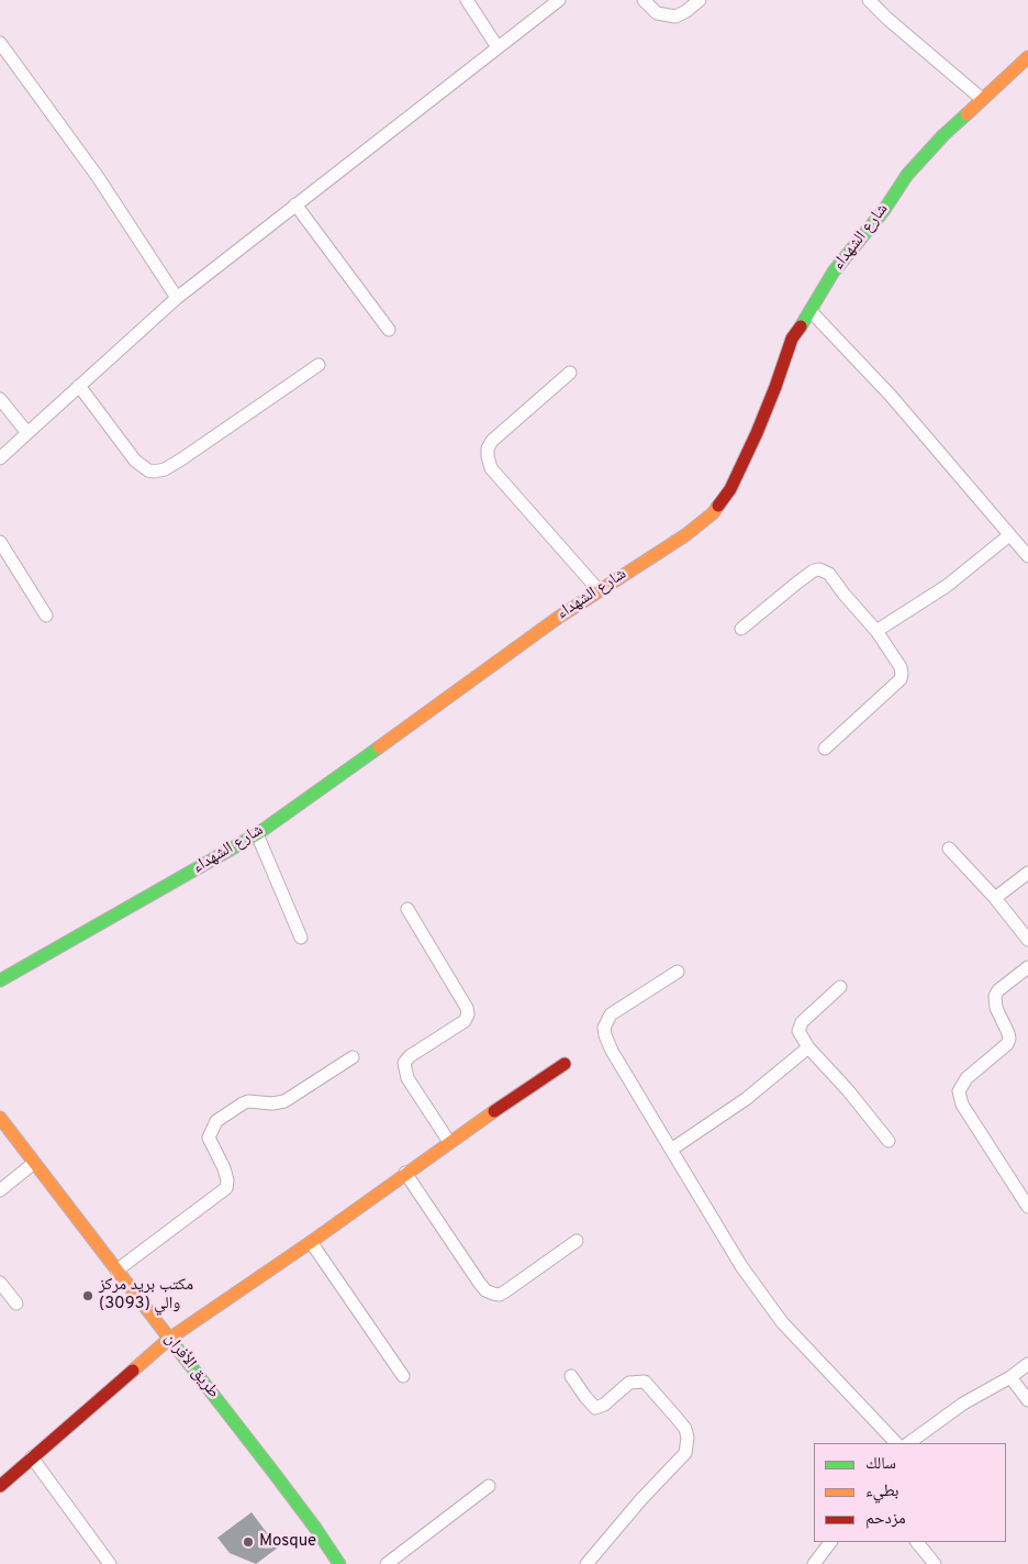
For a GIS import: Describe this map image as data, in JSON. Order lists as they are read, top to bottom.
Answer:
{
  "streets": {
    "street": ["شارع الشهداء", "طريق الأفران"]
  },
  "places": ["مكتب بريد مركز والي (3093)", "Mosque"],
  "legend": ["سالك", "بطيء", "مزدحم"]
}
